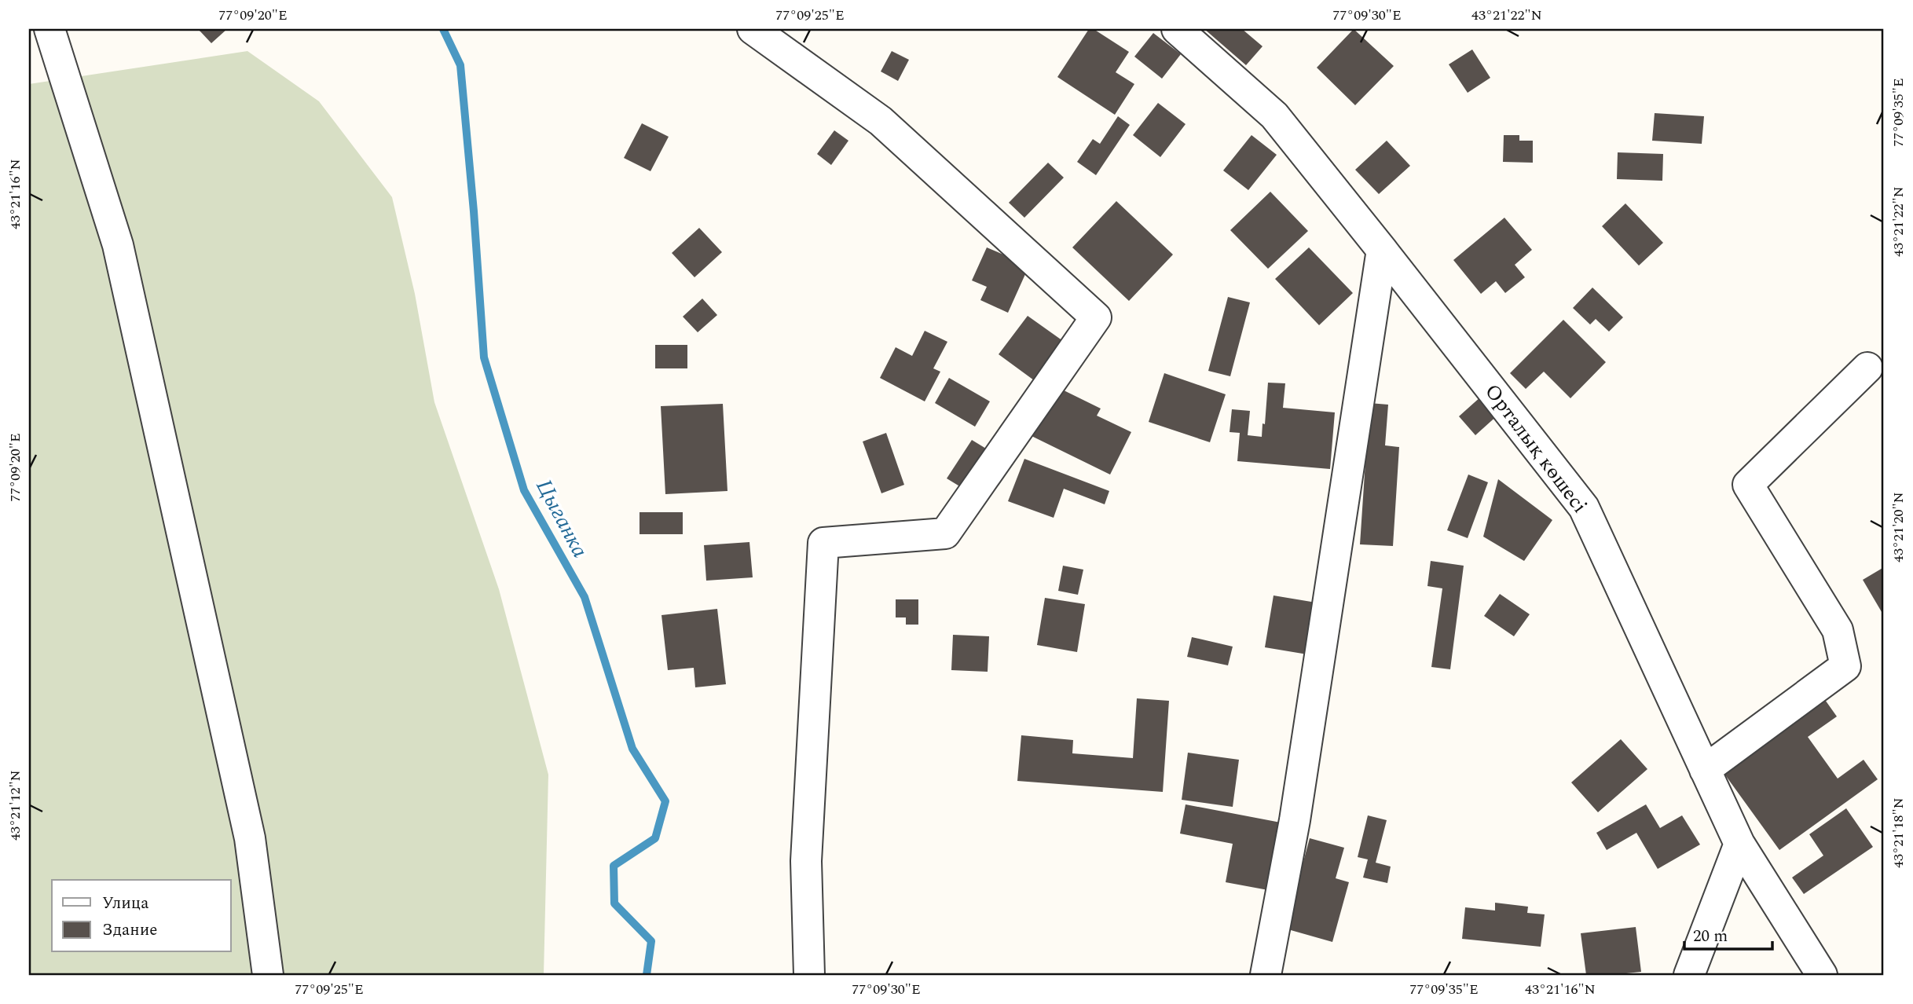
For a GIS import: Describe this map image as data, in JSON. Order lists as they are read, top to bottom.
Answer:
{
  "streets": {
    "street": ["Орталық көшесі"]
  },
  "water": ["Цыганка"],
  "legend": ["Улица", "Здание"],
  "scale_bar": "20 m",
  "coordinates": [
    "77°09'20\"E",
    "77°09'25\"E",
    "77°09'30\"E",
    "43°21'22\"N",
    "77°09'35\"E",
    "43°21'16\"N",
    "43°21'20\"N",
    "43°21'12\"N",
    "43°21'18\"N"
  ]
}
